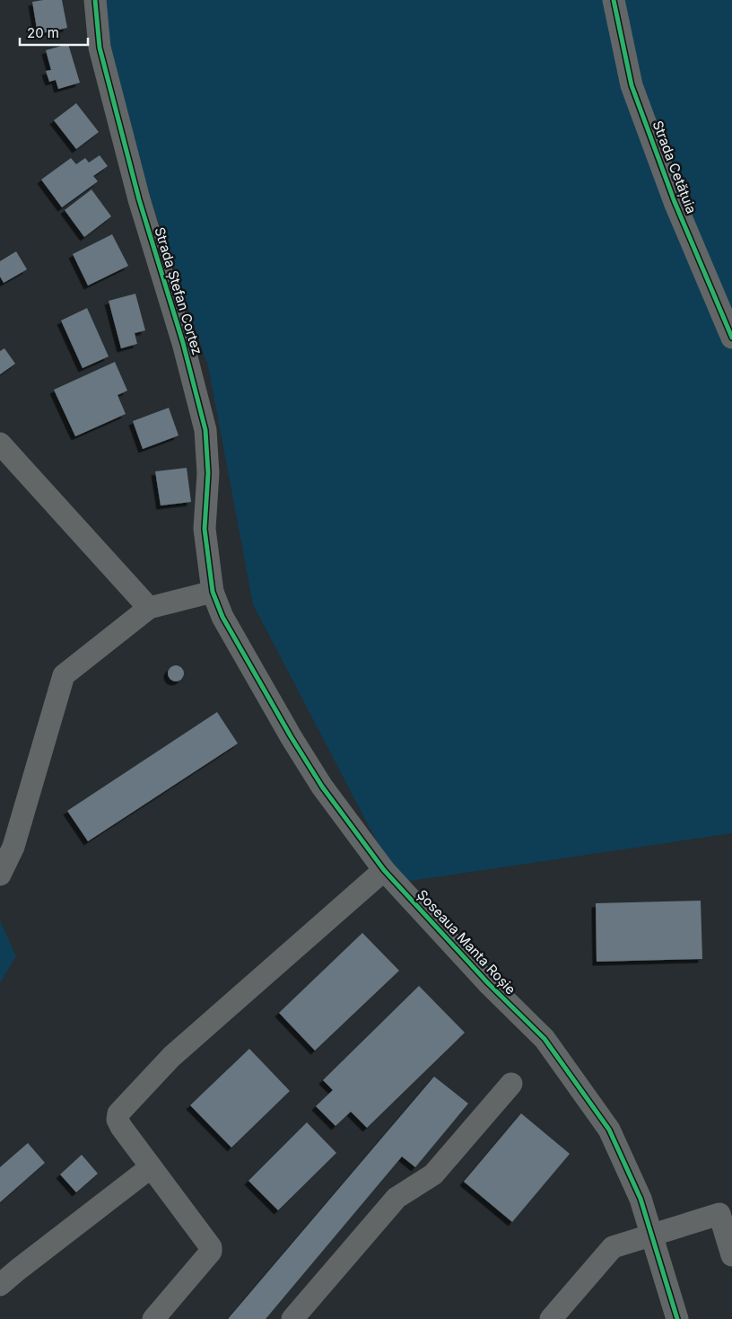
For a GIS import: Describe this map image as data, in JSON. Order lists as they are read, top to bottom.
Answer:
{
  "streets": {
    "street": ["Strada Cetățuia", "Strada Ștefan Cortez", "Șoseaua Manta Roșie"]
  },
  "crossings": [
    ["Strada Ștefan Cortez", "Șoseaua Manta Roșie"]
  ],
  "scale_bar": "20 m"
}
